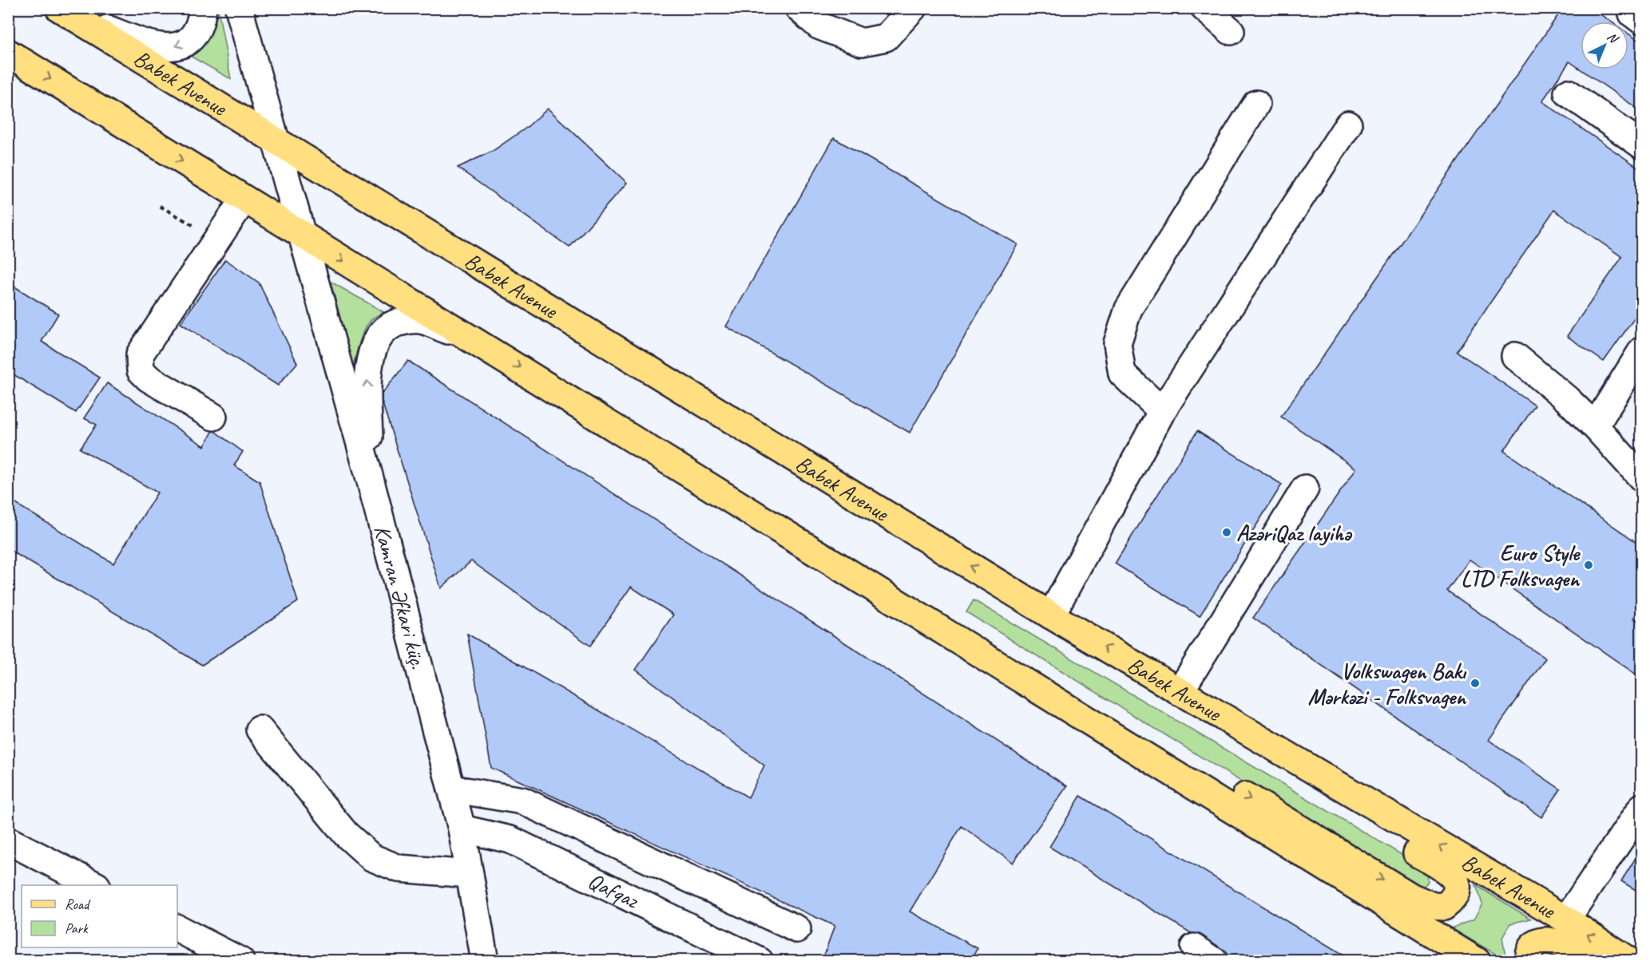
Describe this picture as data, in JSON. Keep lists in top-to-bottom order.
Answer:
{
  "streets": {
    "main road": ["Babek Avenue"],
    "street": ["Kamran Əfkari küç.", "Qafqaz"]
  },
  "crossings": [
    ["Babek Avenue", "Kamran Əfkari küç."],
    ["Kamran Əfkari küç.", "Qafqaz"]
  ],
  "places": ["AzəriQaz layihə", "Euro Style LTD Folksvagen", "Volkswagen Bakı Mərkəzi - Folksvagen"],
  "legend": ["Road", "Park"],
  "north": "top right"
}
